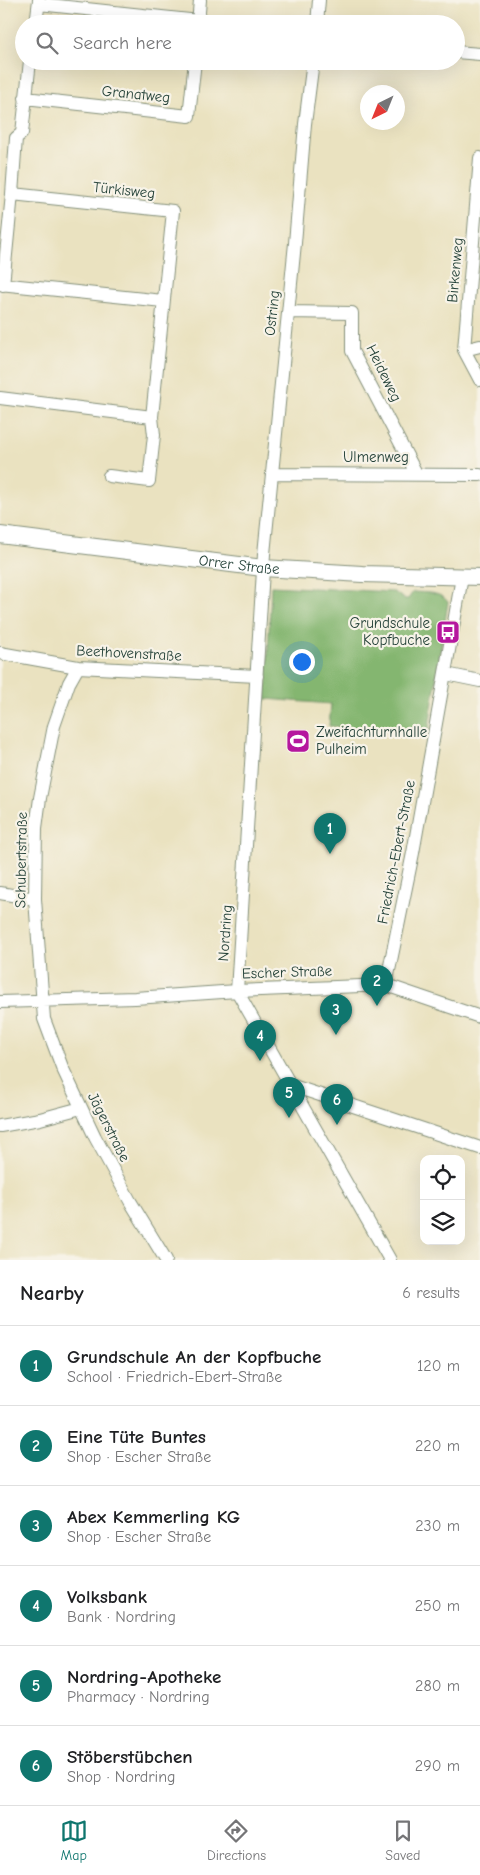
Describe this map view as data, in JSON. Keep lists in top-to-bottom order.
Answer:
{
  "streets": {
    "street": [
      "Granatweg",
      "Türkisweg",
      "Birkenweg",
      "Ostring",
      "Heideweg",
      "Ulmenweg",
      "Orrer Straße",
      "Beethovenstraße",
      "Friedrich-Ebert-Straße",
      "Schubertstraße",
      "Nordring",
      "Escher Straße",
      "Jägerstraße"
    ]
  },
  "crossings": [
    ["Ostring", "Heideweg"],
    ["Ostring", "Ulmenweg"],
    ["Ostring", "Orrer Straße"],
    ["Ostring", "Nordring"],
    ["Heideweg", "Ulmenweg"],
    ["Orrer Straße", "Friedrich-Ebert-Straße"],
    ["Orrer Straße", "Nordring"],
    ["Beethovenstraße", "Schubertstraße"],
    ["Beethovenstraße", "Nordring"],
    ["Friedrich-Ebert-Straße", "Escher Straße"],
    ["Schubertstraße", "Escher Straße"],
    ["Schubertstraße", "Jägerstraße"],
    ["Nordring", "Escher Straße"],
    ["Escher Straße", "Jägerstraße"]
  ],
  "places": {
    "bus stop": ["Grundschule Kopfbuche"],
    "sports": ["Zweifachturnhalle Pulheim"]
  },
  "north": "bottom left",
  "page": {
    "search": "Search here",
    "pins": [
      "1",
      "2",
      "3",
      "4",
      "5",
      "6"
    ],
    "heading": ["Nearby", "6 results"],
    "list": [
      {
        "mark": "1",
        "name": "Grundschule An der Kopfbuche",
        "note": "School · Friedrich-Ebert-Straße",
        "value": "120 m"
      },
      {
        "mark": "2",
        "name": "Eine Tüte Buntes",
        "note": "Shop · Escher Straße",
        "value": "220 m"
      },
      {
        "mark": "3",
        "name": "Abex Kemmerling KG",
        "note": "Shop · Escher Straße",
        "value": "230 m"
      },
      {
        "mark": "4",
        "name": "Volksbank",
        "note": "Bank · Nordring",
        "value": "250 m"
      },
      {
        "mark": "5",
        "name": "Nordring-Apotheke",
        "note": "Pharmacy · Nordring",
        "value": "280 m"
      },
      {
        "mark": "6",
        "name": "Stöberstübchen",
        "note": "Shop · Nordring",
        "value": "290 m"
      }
    ],
    "nav": ["Map", "Directions", "Saved"]
  }
}
